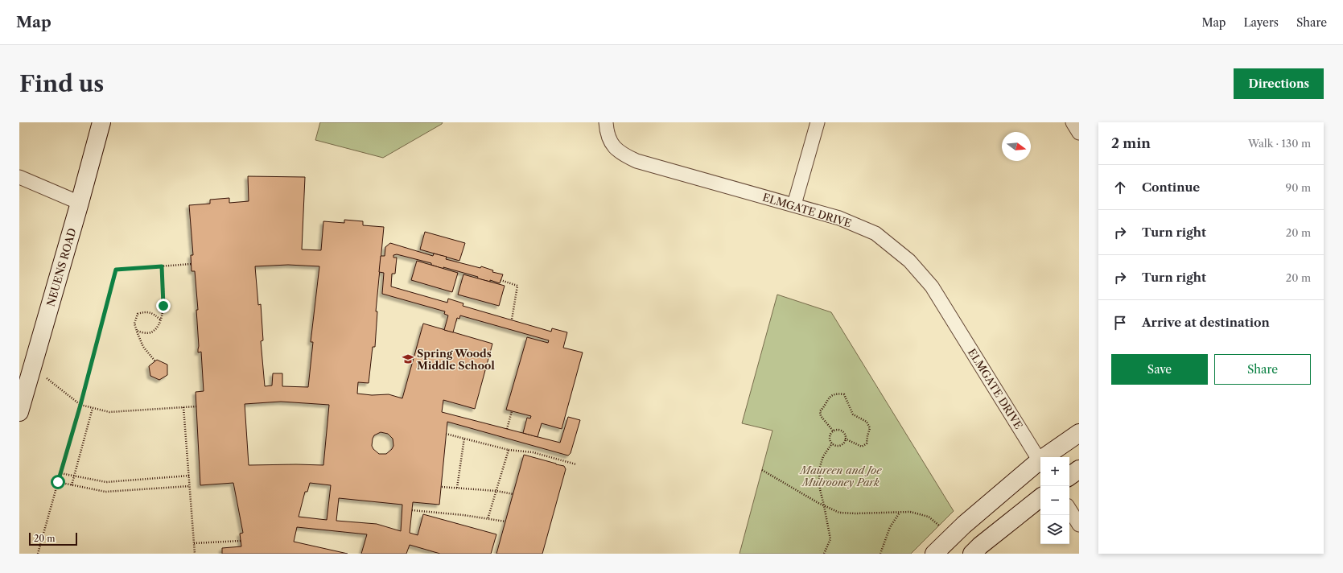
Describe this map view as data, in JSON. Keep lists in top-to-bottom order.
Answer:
{
  "streets": {
    "street": ["ELMGATE DRIVE", "NEUENS ROAD"]
  },
  "parks": ["Maureen and Joe Mulrooney Park"],
  "places": {
    "school or university": ["Spring Woods Middle School"]
  },
  "scale_bar": "20 m",
  "north": "right",
  "page": {
    "header": "Map",
    "nav": ["Map", "Layers", "Share"],
    "buttons": [
      "Directions",
      ["Save", "Share"]
    ],
    "title": "Find us",
    "heading": ["2 min", "Walk · 130 m"],
    "list": [
      ["Continue", "90 m"],
      ["Turn right", "20 m"],
      ["Turn right", "20 m"],
      "Arrive at destination"
    ],
    "map_buttons": ["+", "−"],
    "scale": "20 m"
  }
}
